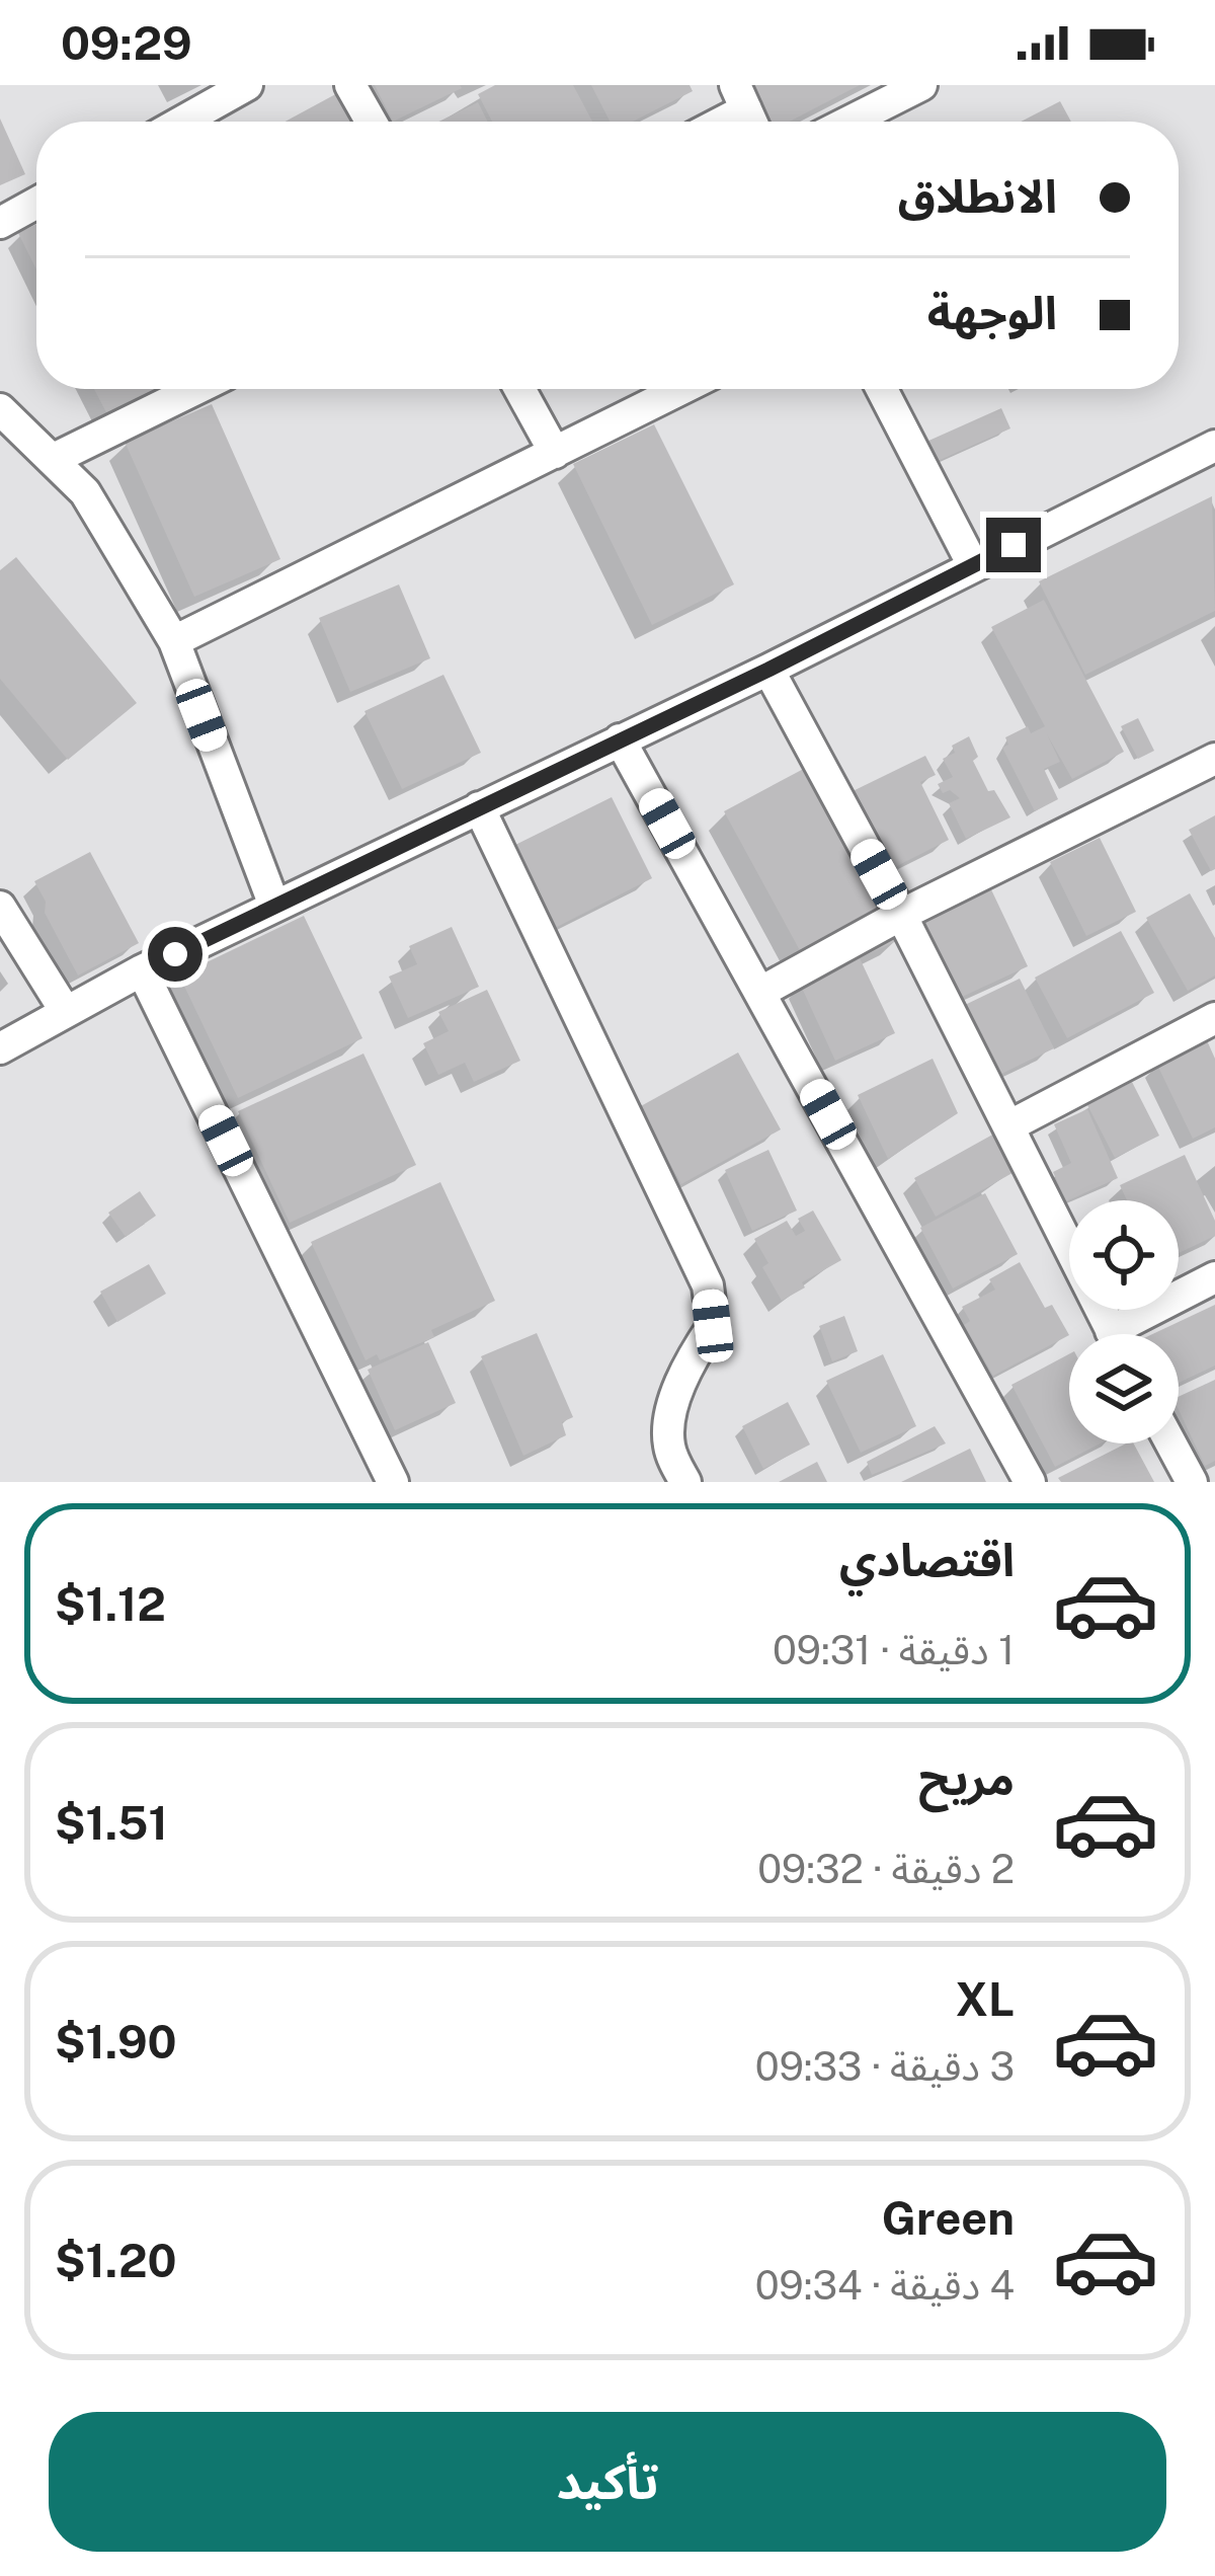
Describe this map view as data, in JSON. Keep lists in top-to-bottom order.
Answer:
{
  "page": {
    "status": "09:29",
    "banner": ["الانطلاق", "الوجهة"],
    "list": [
      {
        "name": "اقتصادي",
        "note": "1 دقيقة · 09:31",
        "value": "$1.12"
      },
      {
        "name": "مريح",
        "note": "2 دقيقة · 09:32",
        "value": "$1.51"
      },
      {
        "name": "XL",
        "note": "3 دقيقة · 09:33",
        "value": "$1.90"
      },
      {
        "name": "Green",
        "note": "4 دقيقة · 09:34",
        "value": "$1.20"
      }
    ],
    "buttons": "تأكيد"
  }
}
